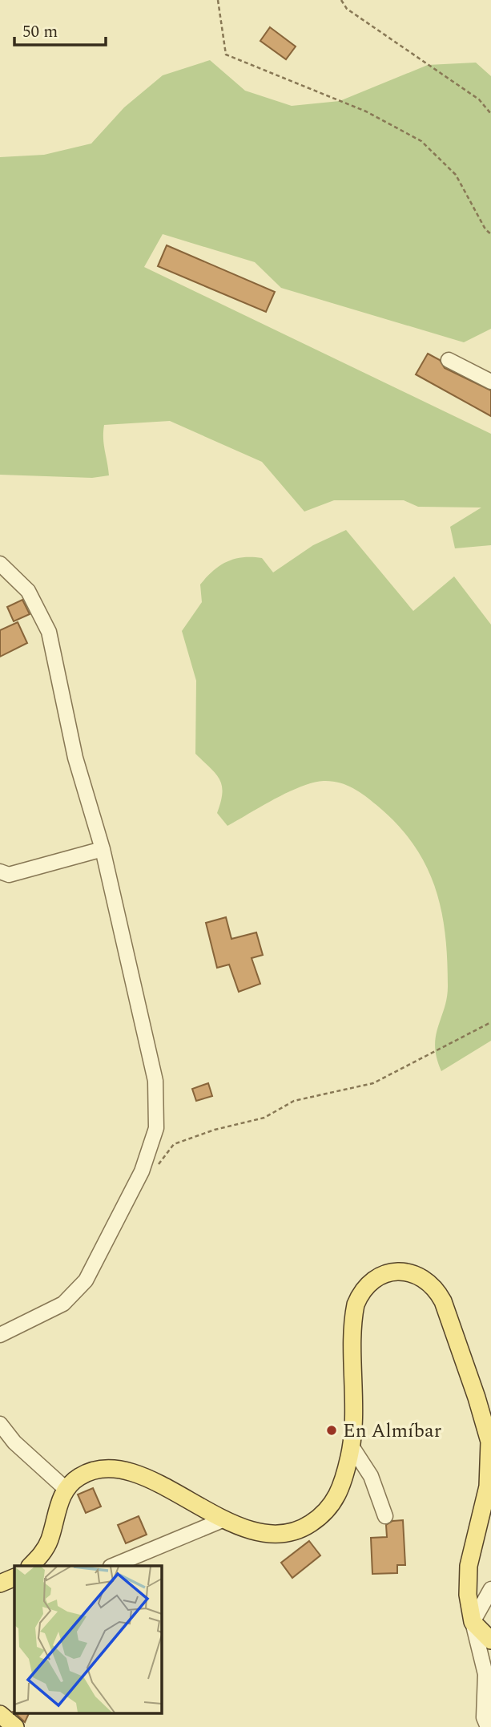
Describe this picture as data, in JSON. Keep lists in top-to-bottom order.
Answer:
{
  "places": ["En Almíbar"],
  "scale_bar": "50 m"
}
